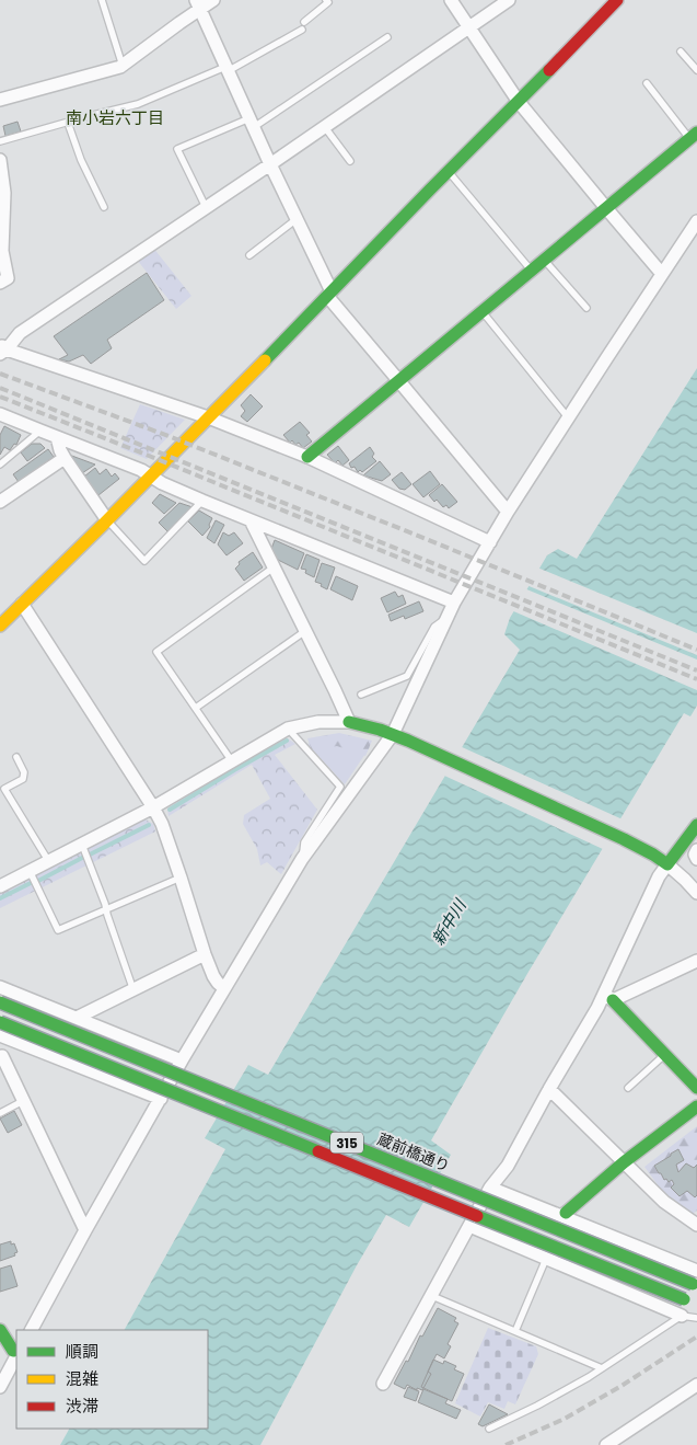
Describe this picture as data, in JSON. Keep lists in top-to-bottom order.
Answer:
{
  "streets": {
    "street": ["315", "蔵前橋通り"]
  },
  "districts": ["南小岩六丁目"],
  "water": ["新中川"],
  "legend": ["順調", "混雑", "渋滞"]
}
